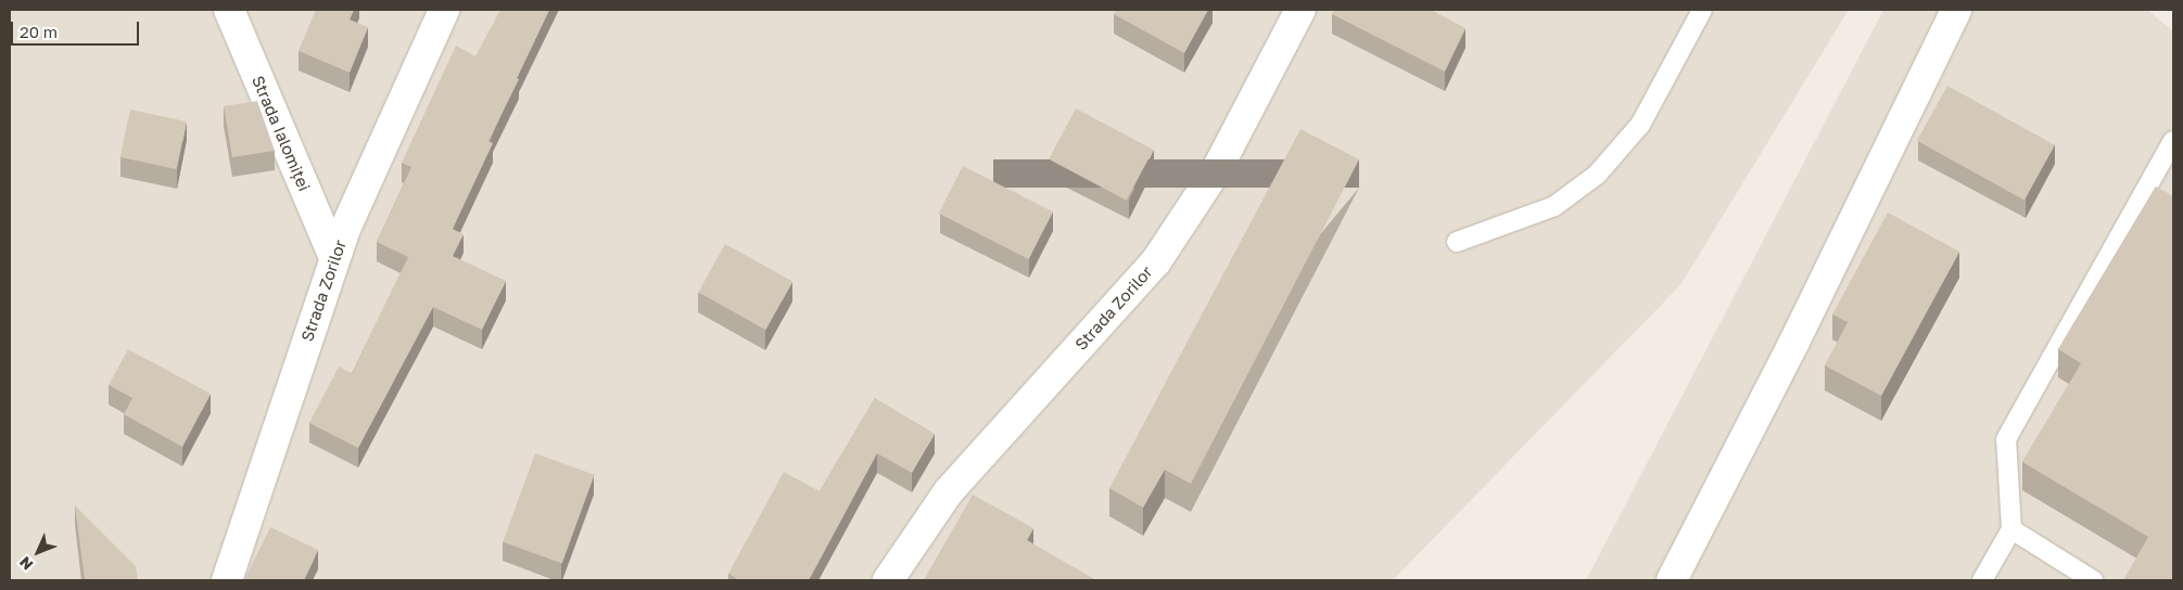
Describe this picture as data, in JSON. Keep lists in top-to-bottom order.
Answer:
{
  "streets": {
    "street": ["Strada Ialomiței", "Strada Zorilor"]
  },
  "crossings": [
    ["Strada Ialomiței", "Strada Zorilor"]
  ],
  "scale_bar": "20 m",
  "north": "bottom left"
}
